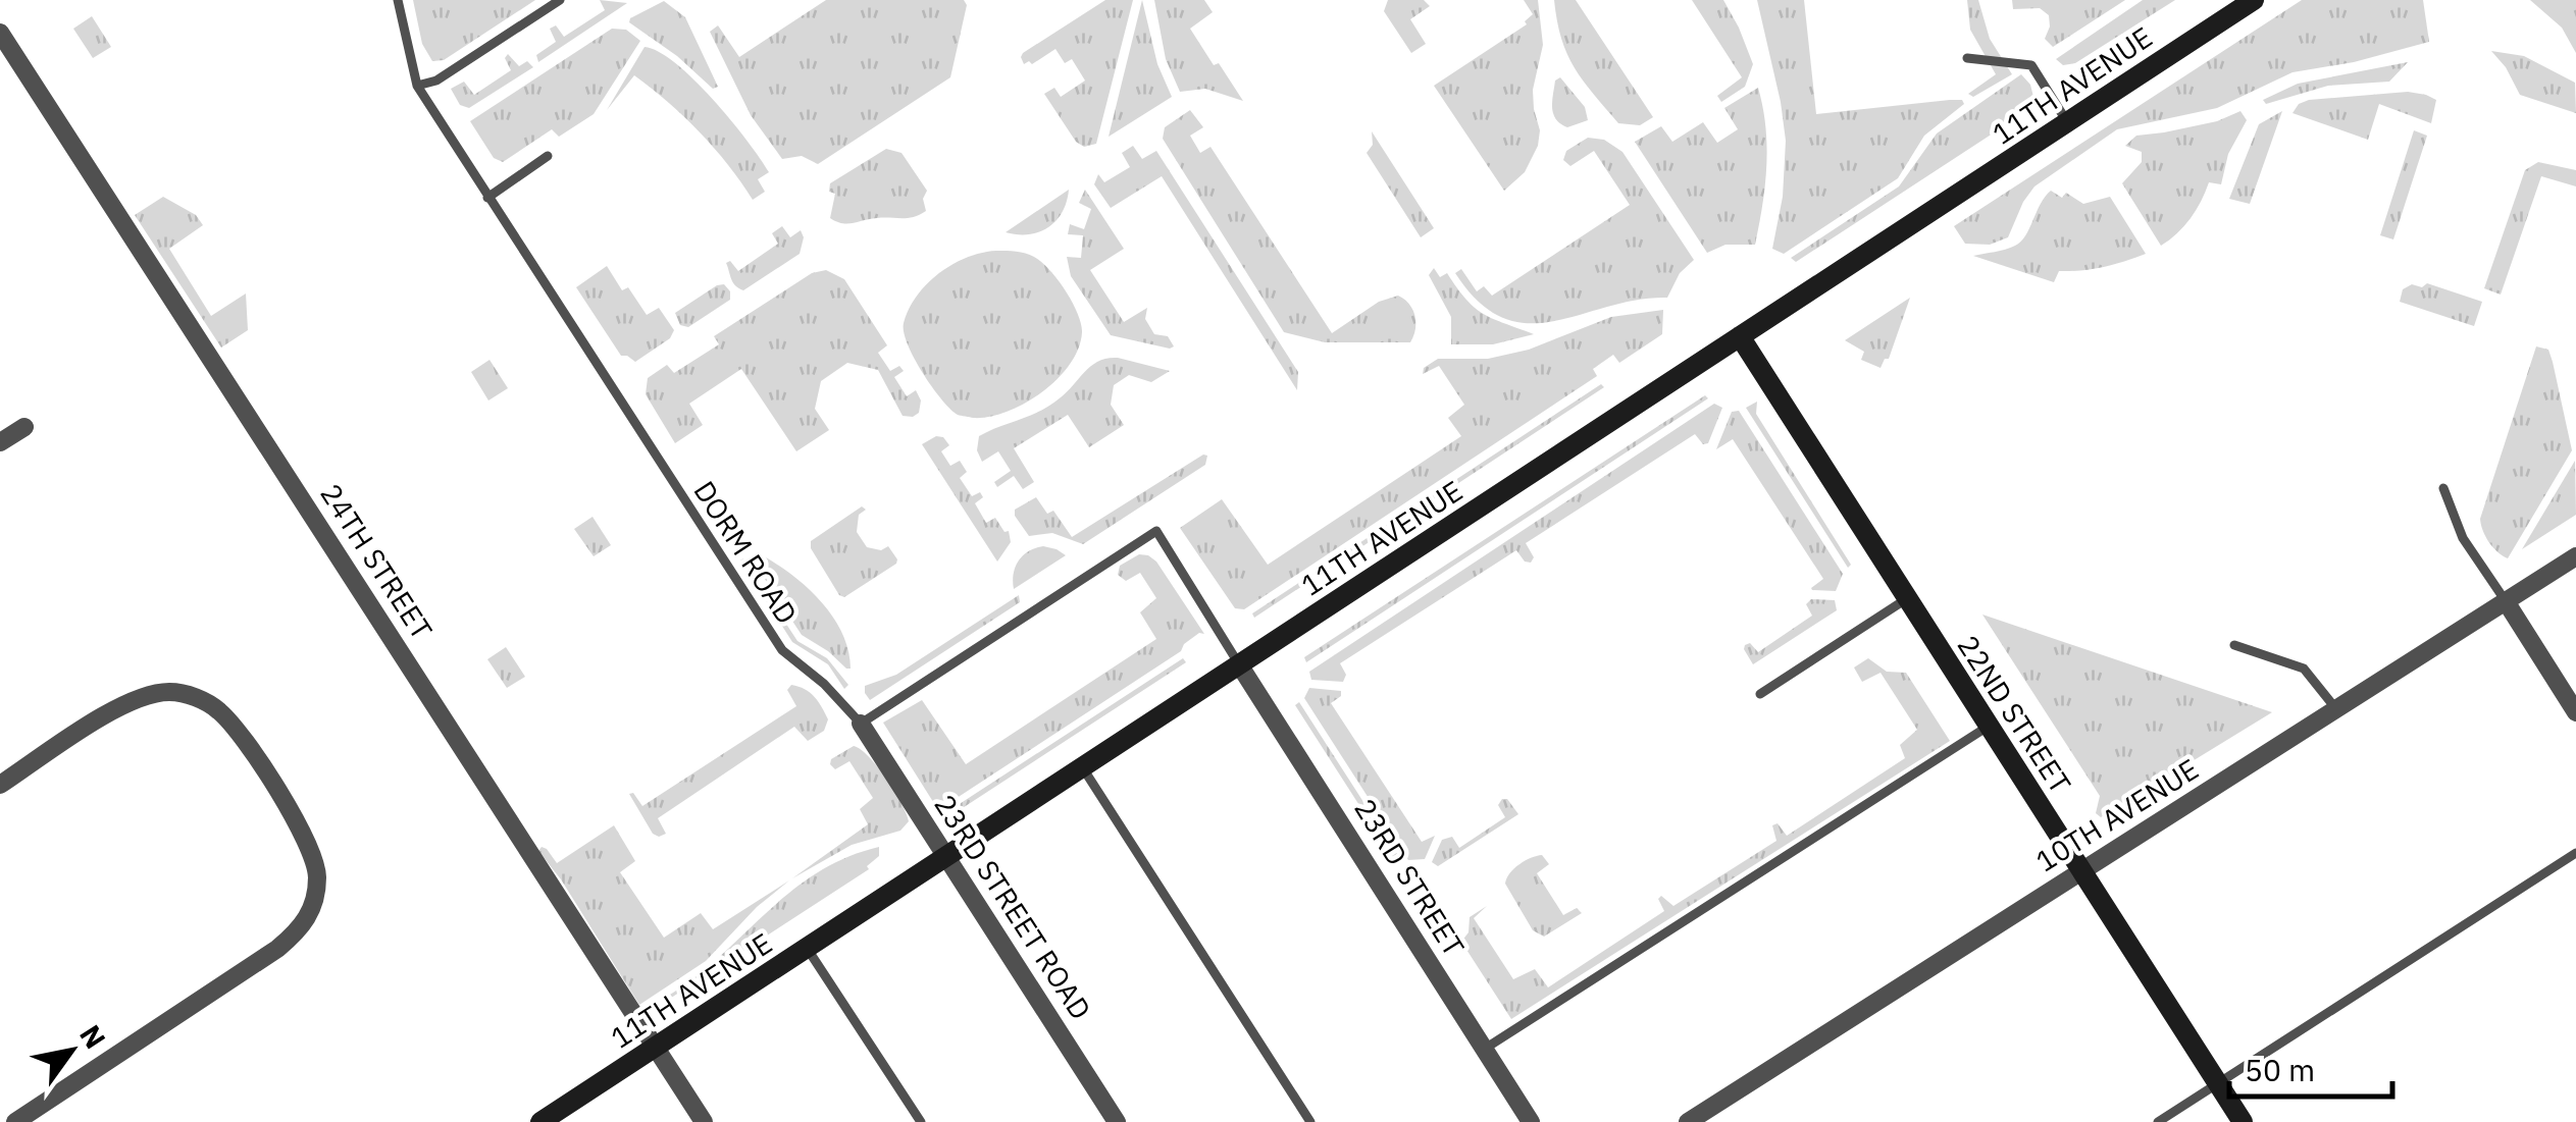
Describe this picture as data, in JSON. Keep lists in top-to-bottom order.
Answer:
{
  "streets": {
    "main road": ["11TH AVENUE", "22ND STREET"],
    "street": [
      "24TH STREET",
      "10TH AVENUE",
      "23RD STREET",
      "23RD STREET ROAD"
    ],
    "lane": ["DORM ROAD"]
  },
  "crossings": [
    ["11TH AVENUE", "24TH STREET"],
    ["11TH AVENUE", "22ND STREET"],
    ["11TH AVENUE", "23RD STREET"],
    ["11TH AVENUE", "23RD STREET ROAD"],
    ["DORM ROAD", "23RD STREET ROAD"],
    ["22ND STREET", "10TH AVENUE"]
  ],
  "scale_bar": "50 m",
  "north": "top right"
}
